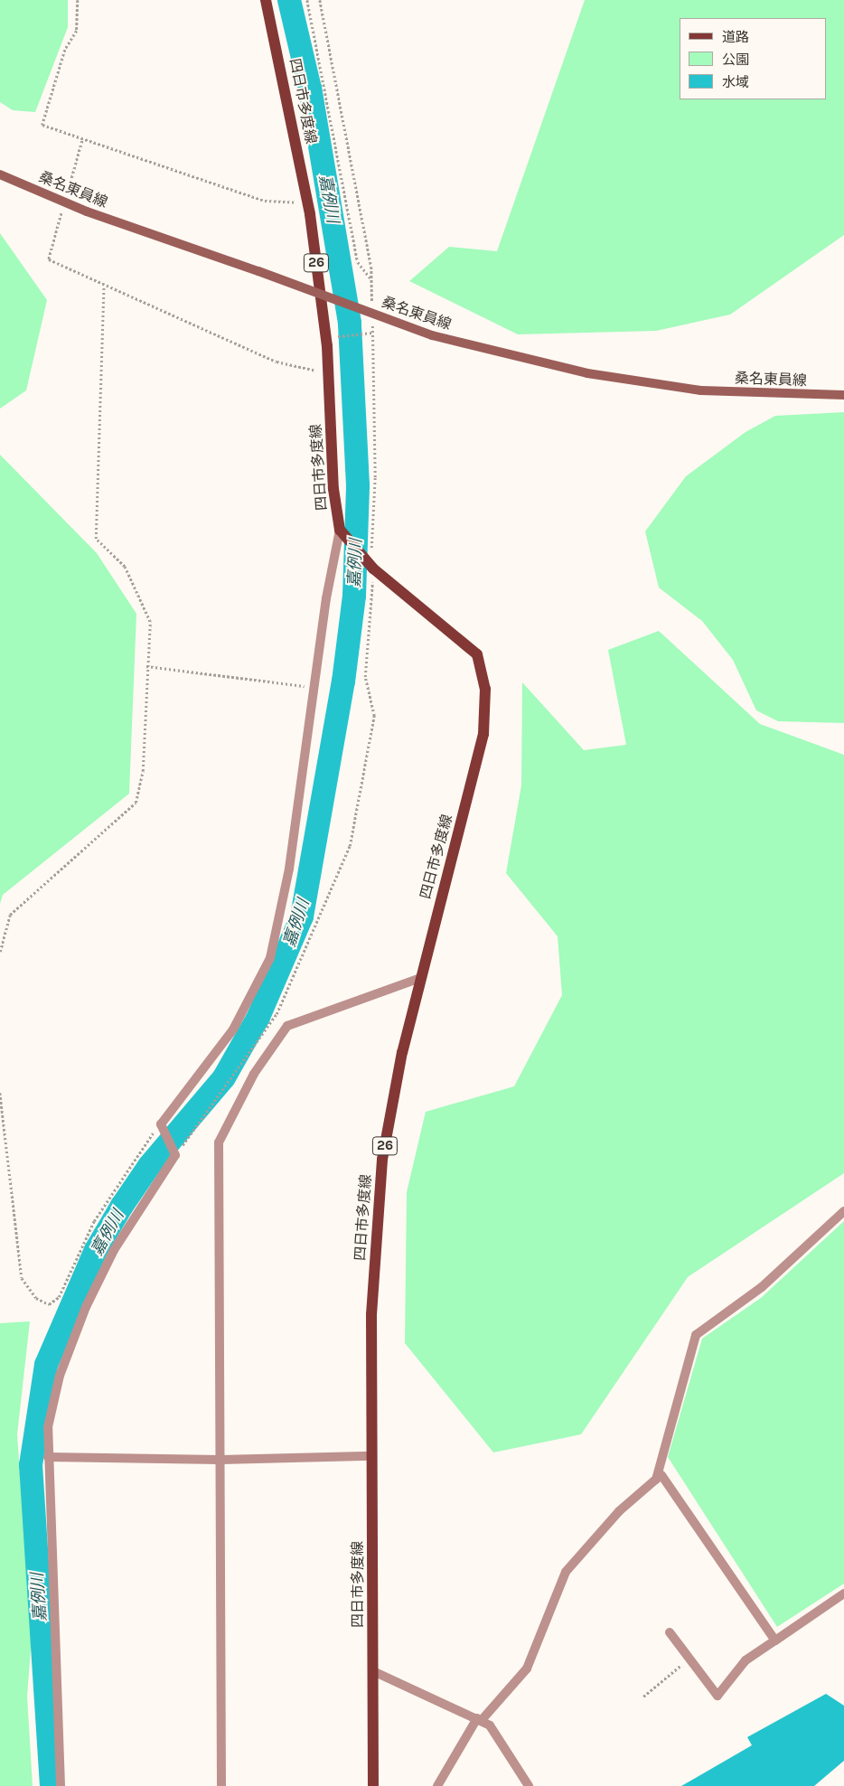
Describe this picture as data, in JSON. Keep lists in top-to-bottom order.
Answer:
{
  "streets": {
    "main road": ["四日市多度線", "桑名東員線", "26"]
  },
  "water": ["嘉例川"],
  "legend": ["道路", "公園", "水域"]
}
